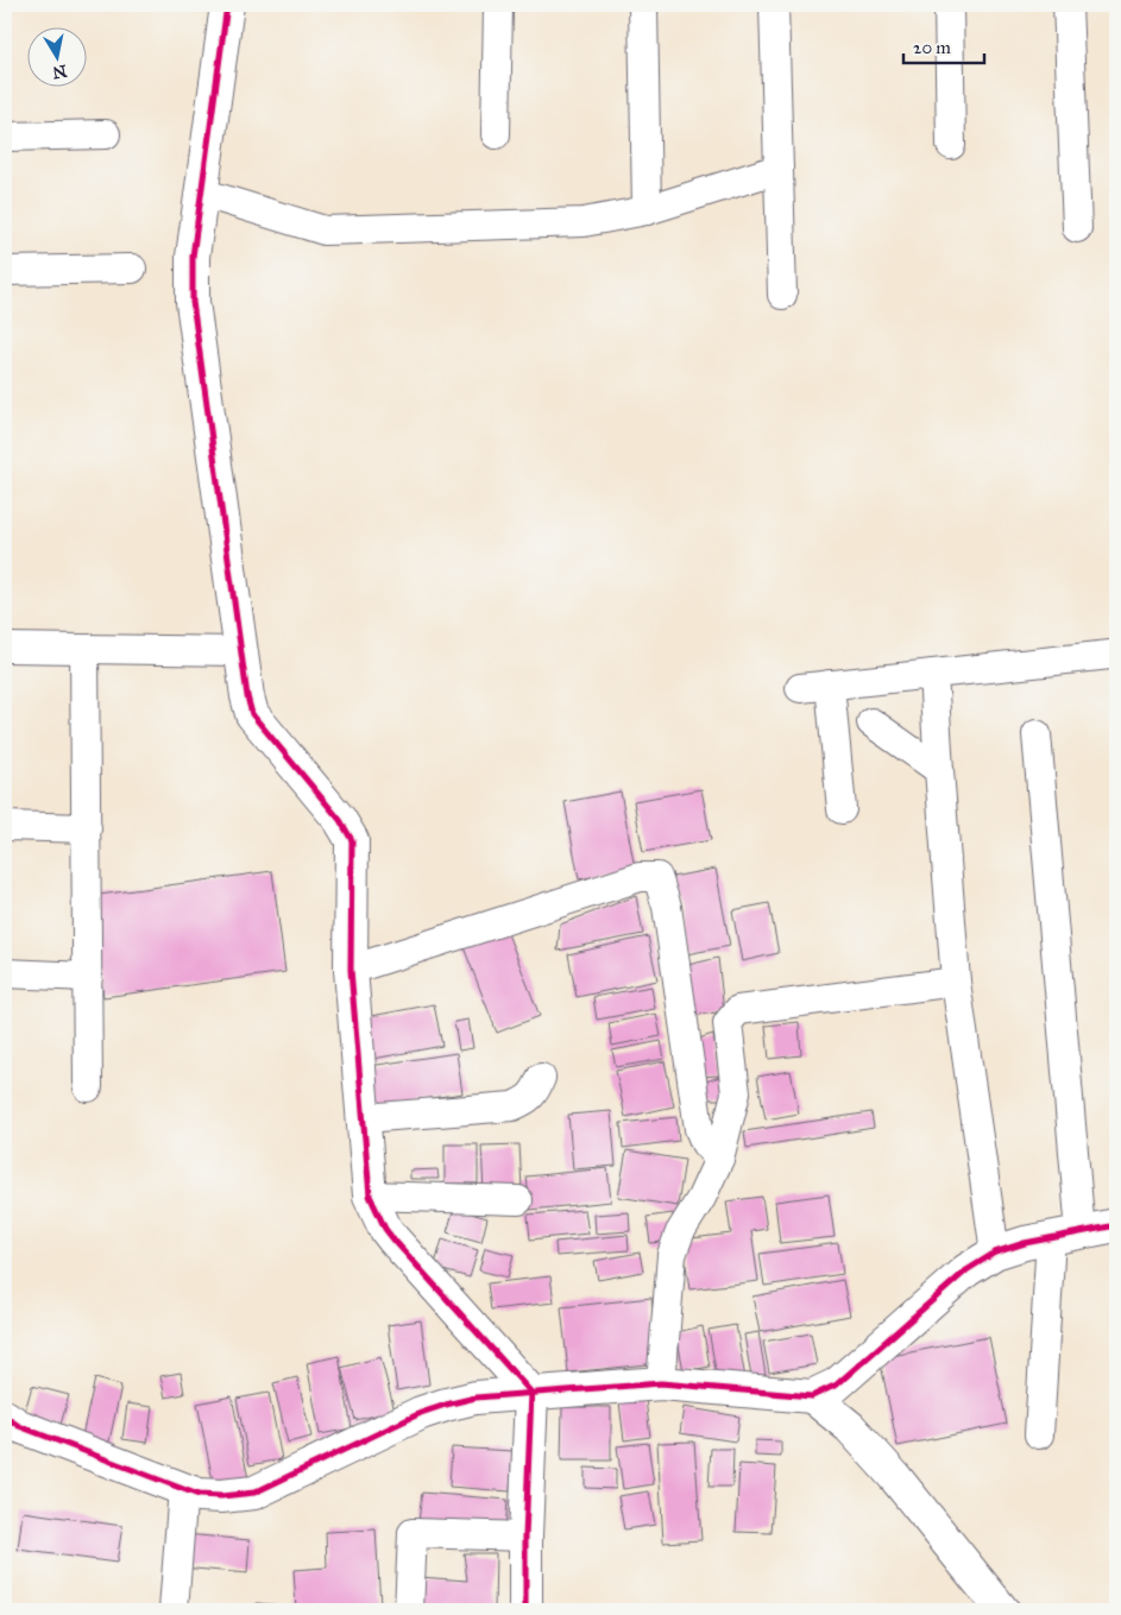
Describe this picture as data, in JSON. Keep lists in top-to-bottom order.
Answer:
{
  "scale_bar": "20 m",
  "north": "bottom"
}
